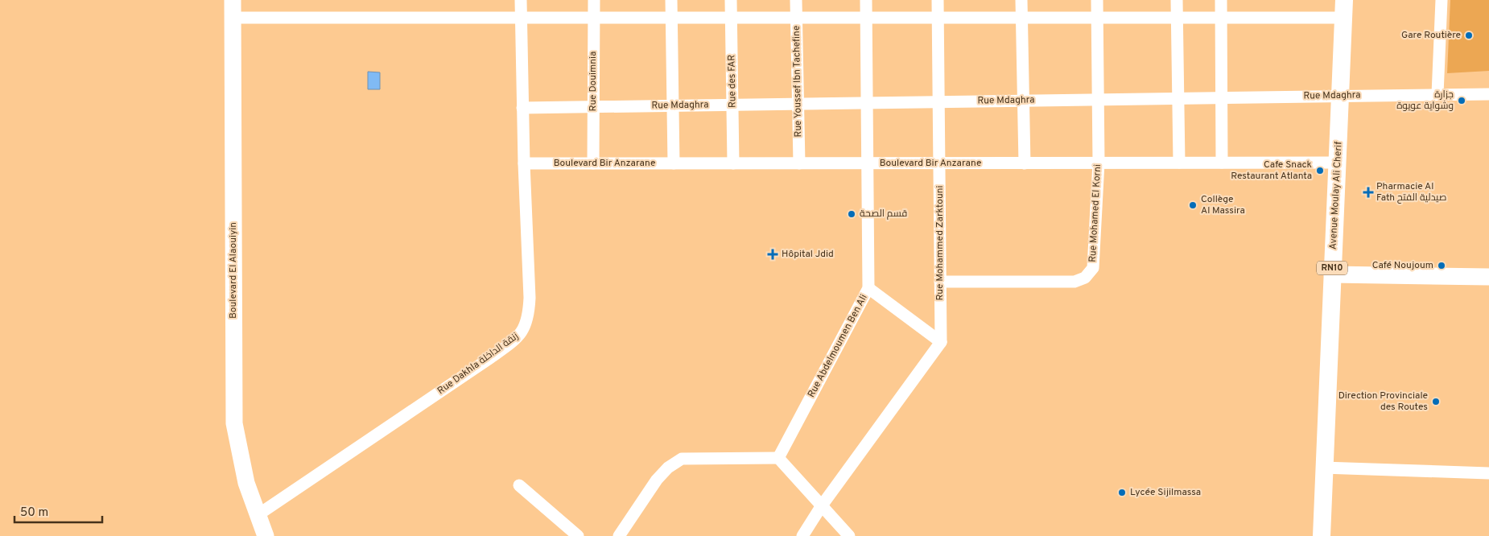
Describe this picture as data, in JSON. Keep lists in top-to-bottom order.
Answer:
{
  "streets": {
    "main road": ["Avenue Moulay Ali Cherif", "RN10"],
    "street": [
      "Rue Douimnia",
      "Rue des FAR",
      "Rue Youssef Ibn Tachefine",
      "Rue Mdaghra",
      "Boulevard Bir Anzarane",
      "Rue Mohamed El Korni",
      "Rue Mohammed Zarktouni",
      "Boulevard El Alaouiyin",
      "Rue Abdelmoumen Ben Ali",
      "Rue Dakhla زنقة الداخلة"
    ]
  },
  "crossings": [
    ["Rue Douimnia", "Rue Mdaghra"],
    ["Rue Douimnia", "Boulevard Bir Anzarane"],
    ["Rue des FAR", "Rue Mdaghra"],
    ["Rue des FAR", "Boulevard Bir Anzarane"],
    ["Rue Youssef Ibn Tachefine", "Rue Mdaghra"],
    ["Rue Youssef Ibn Tachefine", "Boulevard Bir Anzarane"],
    ["Rue Mdaghra", "Avenue Moulay Ali Cherif"],
    ["Rue Mdaghra", "Rue Mohamed El Korni"],
    ["Rue Mdaghra", "Rue Mohammed Zarktouni"],
    ["Rue Mdaghra", "Rue Abdelmoumen Ben Ali"],
    ["Rue Mdaghra", "Rue Dakhla زنقة الداخلة"],
    ["Boulevard Bir Anzarane", "Avenue Moulay Ali Cherif"],
    ["Boulevard Bir Anzarane", "Rue Mohamed El Korni"],
    ["Boulevard Bir Anzarane", "Rue Mohammed Zarktouni"],
    ["Boulevard Bir Anzarane", "Rue Abdelmoumen Ben Ali"],
    ["Boulevard Bir Anzarane", "Rue Dakhla زنقة الداخلة"],
    ["Rue Mohamed El Korni", "Rue Mohammed Zarktouni"],
    ["Boulevard El Alaouiyin", "Rue Dakhla زنقة الداخلة"]
  ],
  "places": {
    "other": [
      "Gare Routière",
      "جزارة وشواية عويوة",
      "Cafe Snack Restaurant Atlanta",
      "Collège Al Massira",
      "قسم الصحة",
      "Café Noujoum",
      "Direction Provinciale des Routes",
      "Lycée Sijilmassa"
    ],
    "health": ["Pharmacie Al Fath صيدلية الفتح", "Hôpital Jdid"]
  },
  "scale_bar": "50 m"
}
